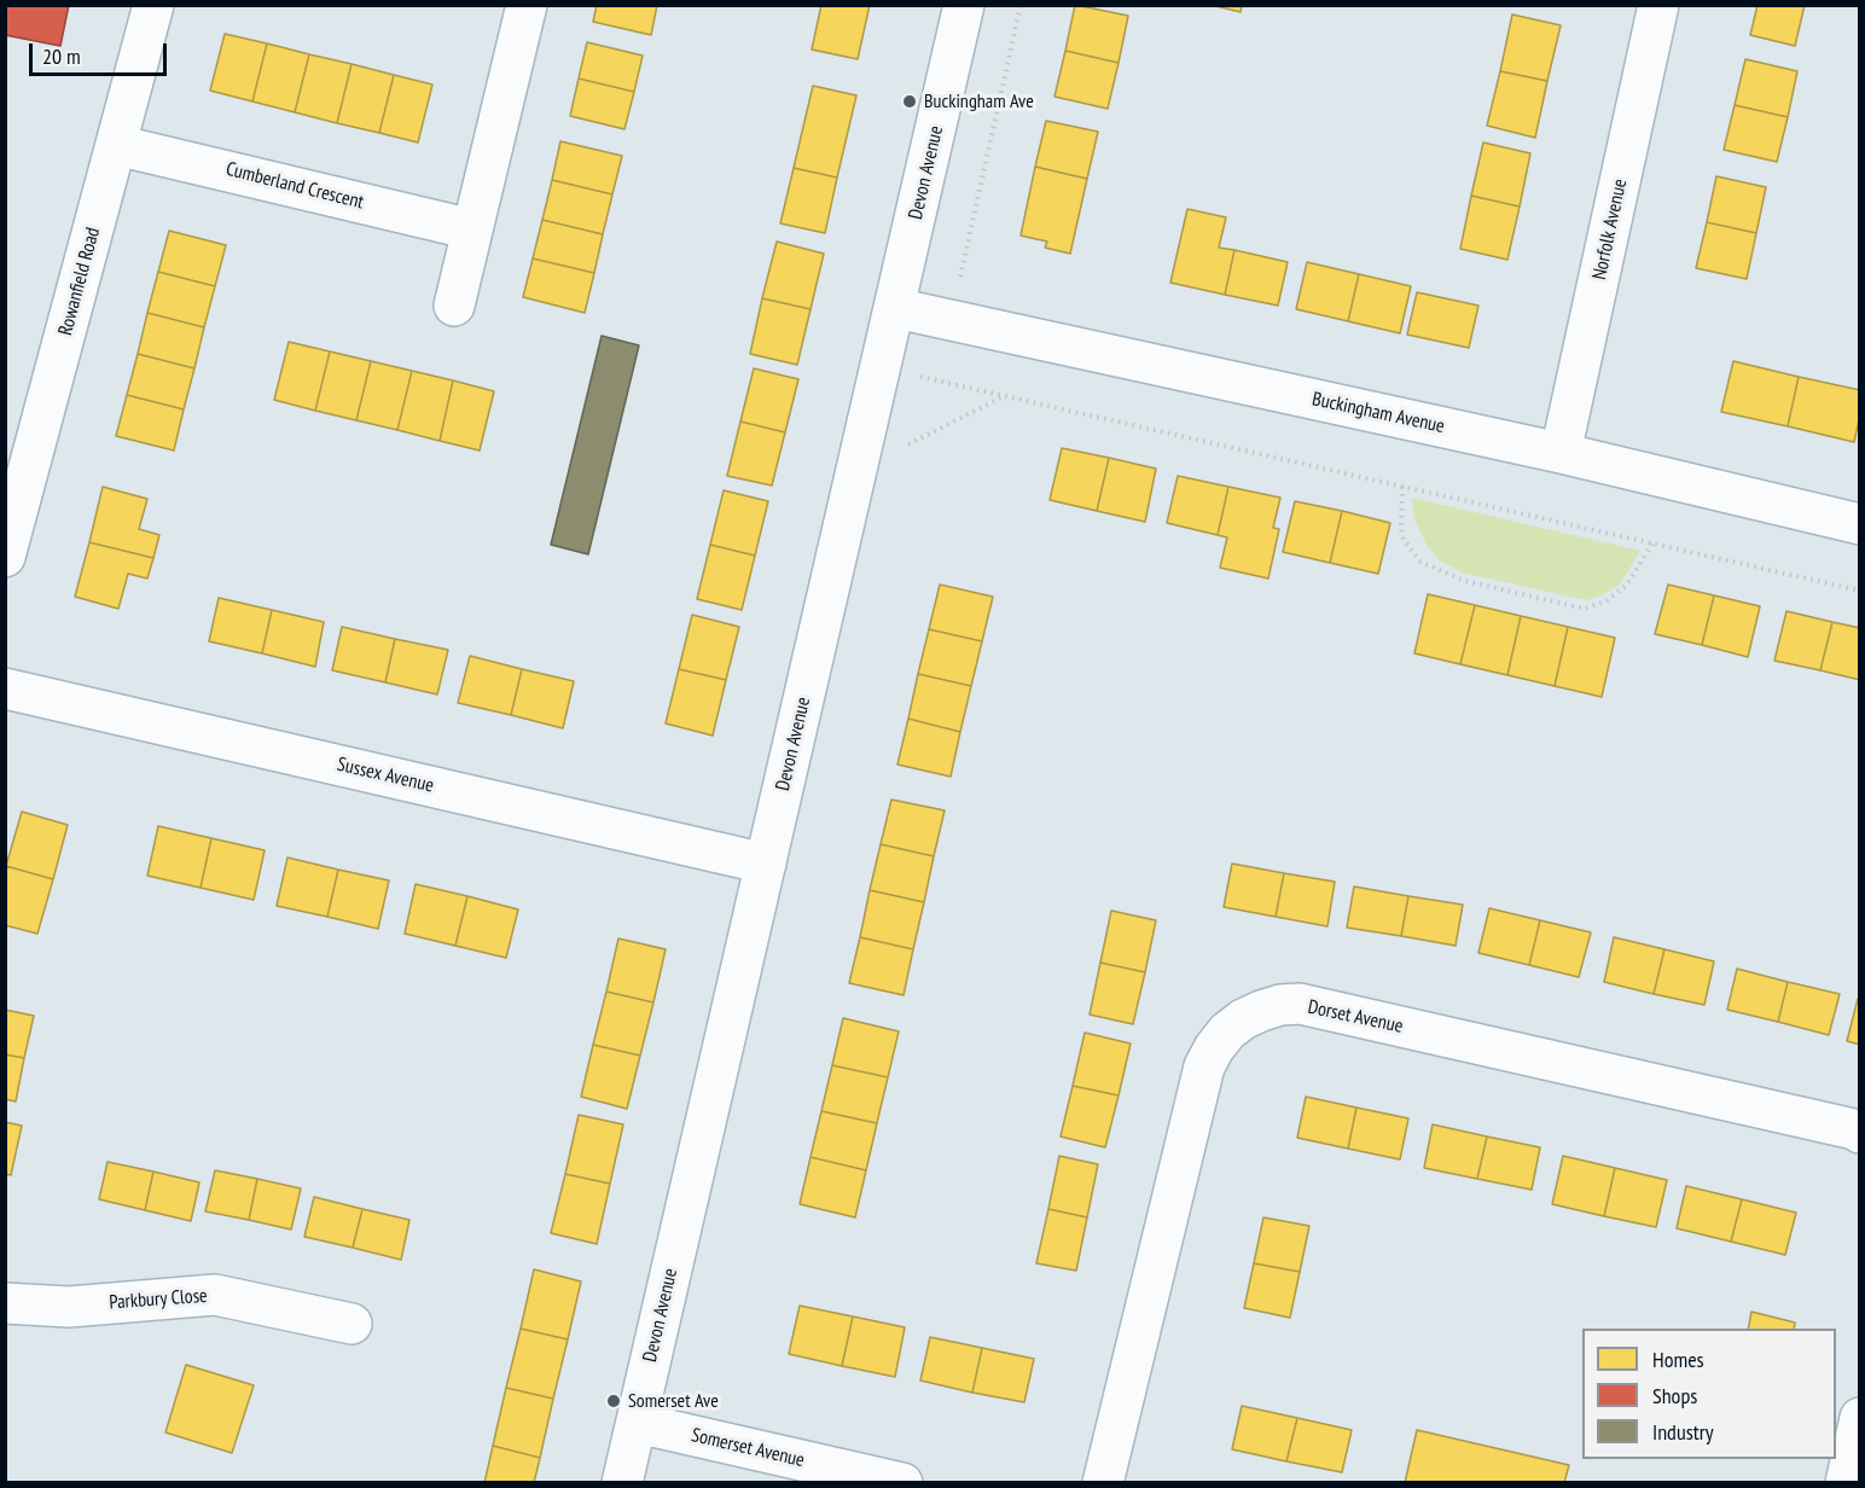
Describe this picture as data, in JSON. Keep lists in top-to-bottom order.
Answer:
{
  "streets": {
    "street": [
      "Devon Avenue",
      "Cumberland Crescent",
      "Norfolk Avenue",
      "Rowanfield Road",
      "Buckingham Avenue",
      "Sussex Avenue",
      "Dorset Avenue",
      "Parkbury Close",
      "Somerset Avenue"
    ]
  },
  "crossings": [
    ["Devon Avenue", "Buckingham Avenue"],
    ["Devon Avenue", "Sussex Avenue"],
    ["Devon Avenue", "Somerset Avenue"],
    ["Cumberland Crescent", "Rowanfield Road"],
    ["Norfolk Avenue", "Buckingham Avenue"]
  ],
  "places": ["Buckingham Ave", "Somerset Ave"],
  "legend": ["Homes", "Shops", "Industry"],
  "scale_bar": "20 m"
}
